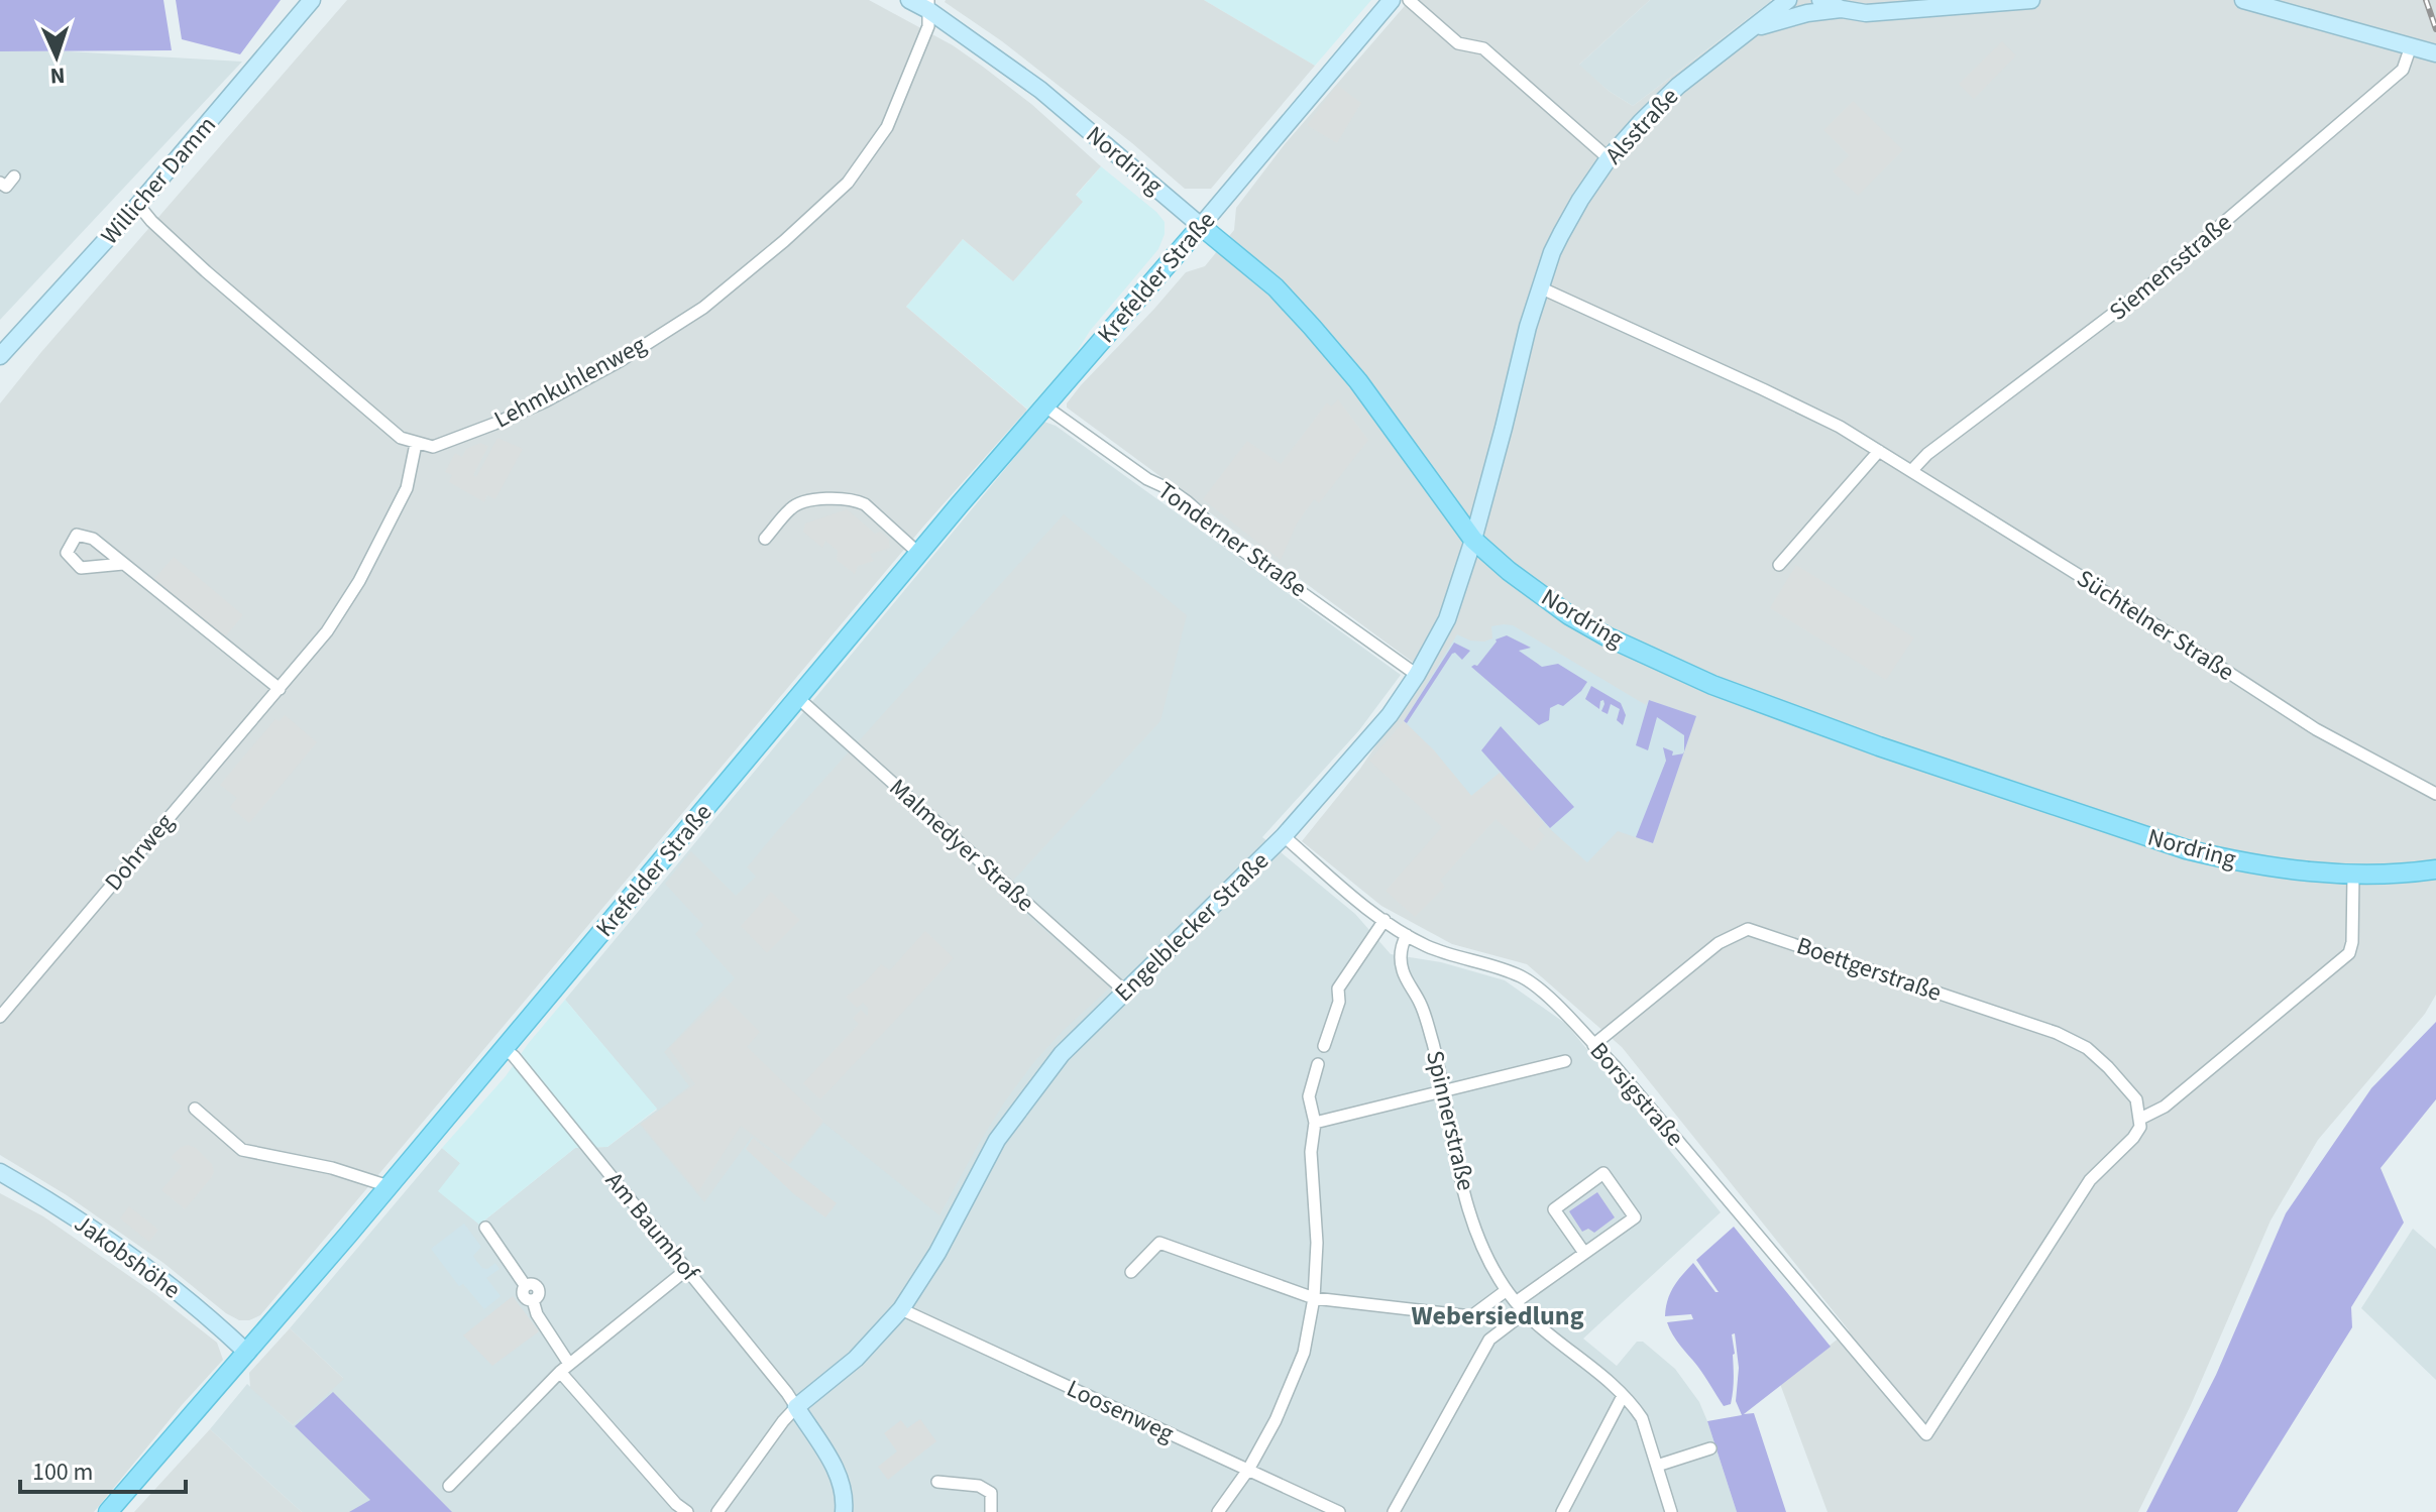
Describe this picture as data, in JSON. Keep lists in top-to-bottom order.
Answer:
{
  "streets": {
    "main road": ["Nordring", "Krefelder Straße"],
    "street": [
      "Alsstraße",
      "Willicher Damm",
      "Siemensstraße",
      "Lehmkuhlenweg",
      "Tonderner Straße",
      "Süchtelner Straße",
      "Malmedyer Straße",
      "Dohrweg",
      "Engelblecker Straße",
      "Boettgerstraße",
      "Borsigstraße",
      "Spinnerstraße",
      "Am Baumhof",
      "Jakobshöhe",
      "Loosenweg"
    ]
  },
  "crossings": [
    ["Alsstraße", "Süchtelner Straße"],
    ["Alsstraße", "Engelblecker Straße"],
    ["Nordring", "Krefelder Straße"],
    ["Nordring", "Lehmkuhlenweg"],
    ["Nordring", "Engelblecker Straße"],
    ["Siemensstraße", "Süchtelner Straße"],
    ["Krefelder Straße", "Tonderner Straße"],
    ["Krefelder Straße", "Malmedyer Straße"],
    ["Krefelder Straße", "Am Baumhof"],
    ["Krefelder Straße", "Jakobshöhe"],
    ["Lehmkuhlenweg", "Dohrweg"],
    ["Tonderner Straße", "Engelblecker Straße"],
    ["Süchtelner Straße", "Engelblecker Straße"],
    ["Malmedyer Straße", "Engelblecker Straße"],
    ["Engelblecker Straße", "Borsigstraße"],
    ["Engelblecker Straße", "Am Baumhof"],
    ["Engelblecker Straße", "Loosenweg"],
    ["Boettgerstraße", "Borsigstraße"],
    ["Borsigstraße", "Spinnerstraße"]
  ],
  "districts": ["Webersiedlung"],
  "scale_bar": "100 m",
  "north": "bottom"
}
